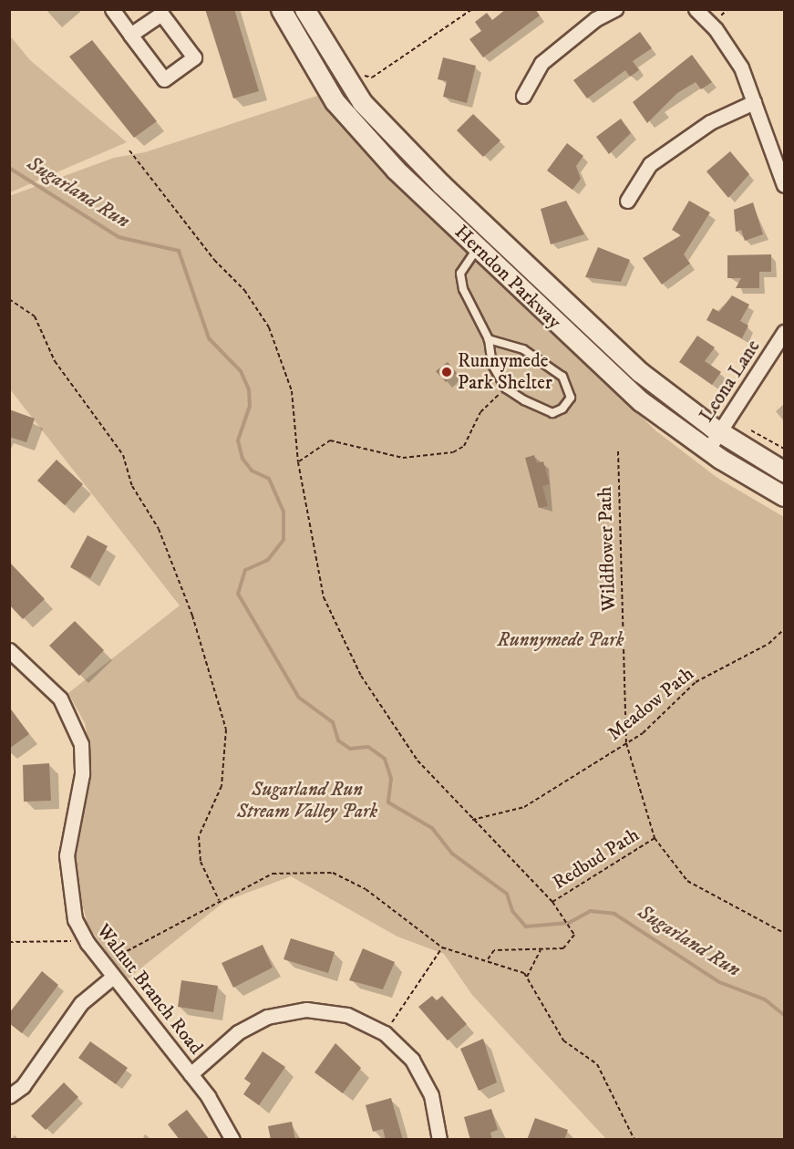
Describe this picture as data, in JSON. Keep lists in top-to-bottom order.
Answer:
{
  "streets": {
    "main road": ["Herndon Parkway"],
    "street": ["Leona Lane", "Walnut Branch Road"],
    "path": ["Wildflower Path", "Meadow Path", "Redbud Path"]
  },
  "crossings": [
    ["Herndon Parkway", "Leona Lane"],
    ["Wildflower Path", "Meadow Path"],
    ["Wildflower Path", "Redbud Path"]
  ],
  "water": ["Sugarland Run"],
  "parks": ["Runnymede Park", "Sugarland Run Stream Valley Park"],
  "places": ["Runnymede Park Shelter"]
}
